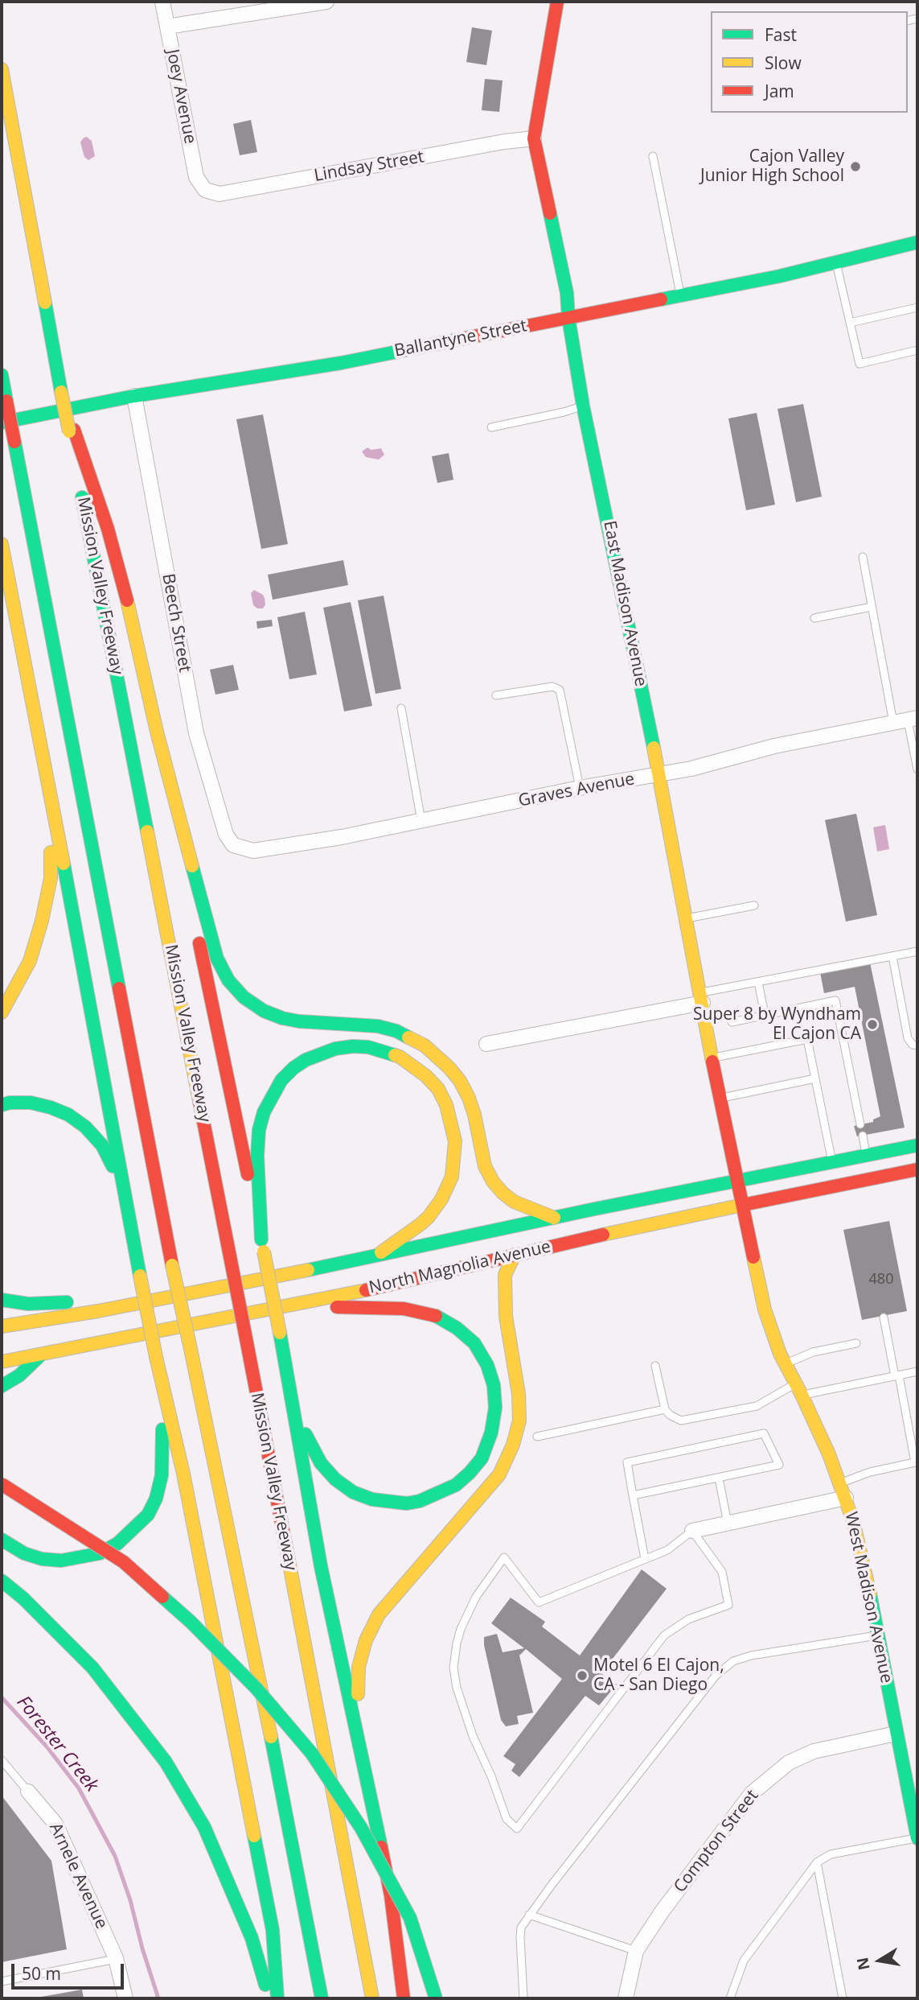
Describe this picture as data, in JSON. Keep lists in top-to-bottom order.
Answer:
{
  "streets": {
    "main road": [
      "Ballantyne Street",
      "Mission Valley Freeway",
      "East Madison Avenue",
      "North Magnolia Avenue",
      "West Madison Avenue"
    ],
    "street": [
      "Joey Avenue",
      "Lindsay Street",
      "Beech Street",
      "Graves Avenue",
      "Compton Street",
      "Arnele Avenue"
    ]
  },
  "crossings": [
    ["Joey Avenue", "Lindsay Street"],
    ["Lindsay Street", "East Madison Avenue"],
    ["Ballantyne Street", "East Madison Avenue"],
    ["Ballantyne Street", "Beech Street"],
    ["East Madison Avenue", "Graves Avenue"],
    ["East Madison Avenue", "North Magnolia Avenue"],
    ["East Madison Avenue", "West Madison Avenue"],
    ["Beech Street", "Graves Avenue"],
    ["North Magnolia Avenue", "West Madison Avenue"],
    ["West Madison Avenue", "Compton Street"]
  ],
  "water": ["Forester Creek"],
  "places": ["Cajon Valley Junior High School", "Super 8 by Wyndham El Cajon CA", "Motel 6 El Cajon, CA - San Diego"],
  "house_numbers": ["480"],
  "legend": ["Fast", "Slow", "Jam"],
  "scale_bar": "50 m",
  "north": "left"
}
